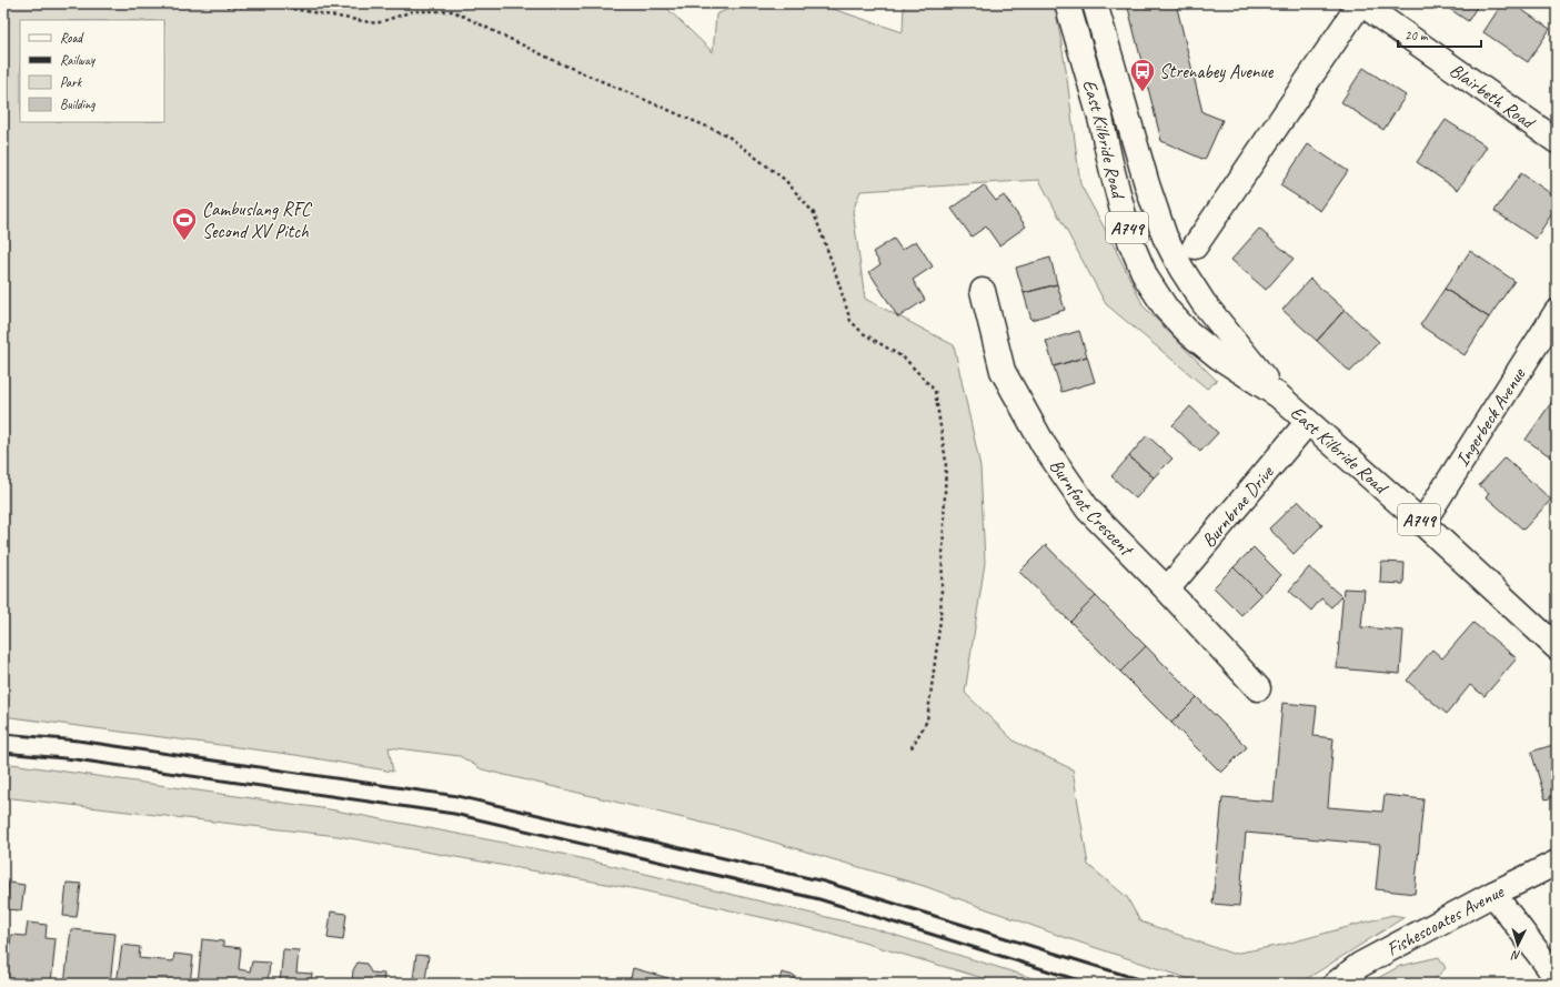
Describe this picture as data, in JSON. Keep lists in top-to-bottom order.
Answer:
{
  "streets": {
    "street": [
      "Blairbeth Road",
      "East Kilbride Road",
      "A749",
      "Ingerbeck Avenue",
      "Burnfoot Crescent",
      "Burnbrae Drive",
      "Fishescoates Avenue"
    ]
  },
  "crossings": [
    ["East Kilbride Road", "Ingerbeck Avenue"],
    ["East Kilbride Road", "Burnbrae Drive"],
    ["Burnfoot Crescent", "Burnbrae Drive"]
  ],
  "places": {
    "bus stop": ["Strenabey Avenue"],
    "sports": ["Cambuslang RFC Second XV Pitch"]
  },
  "legend": [
    "Road",
    "Railway",
    "Park",
    "Building"
  ],
  "scale_bar": "20 m",
  "north": "bottom"
}
